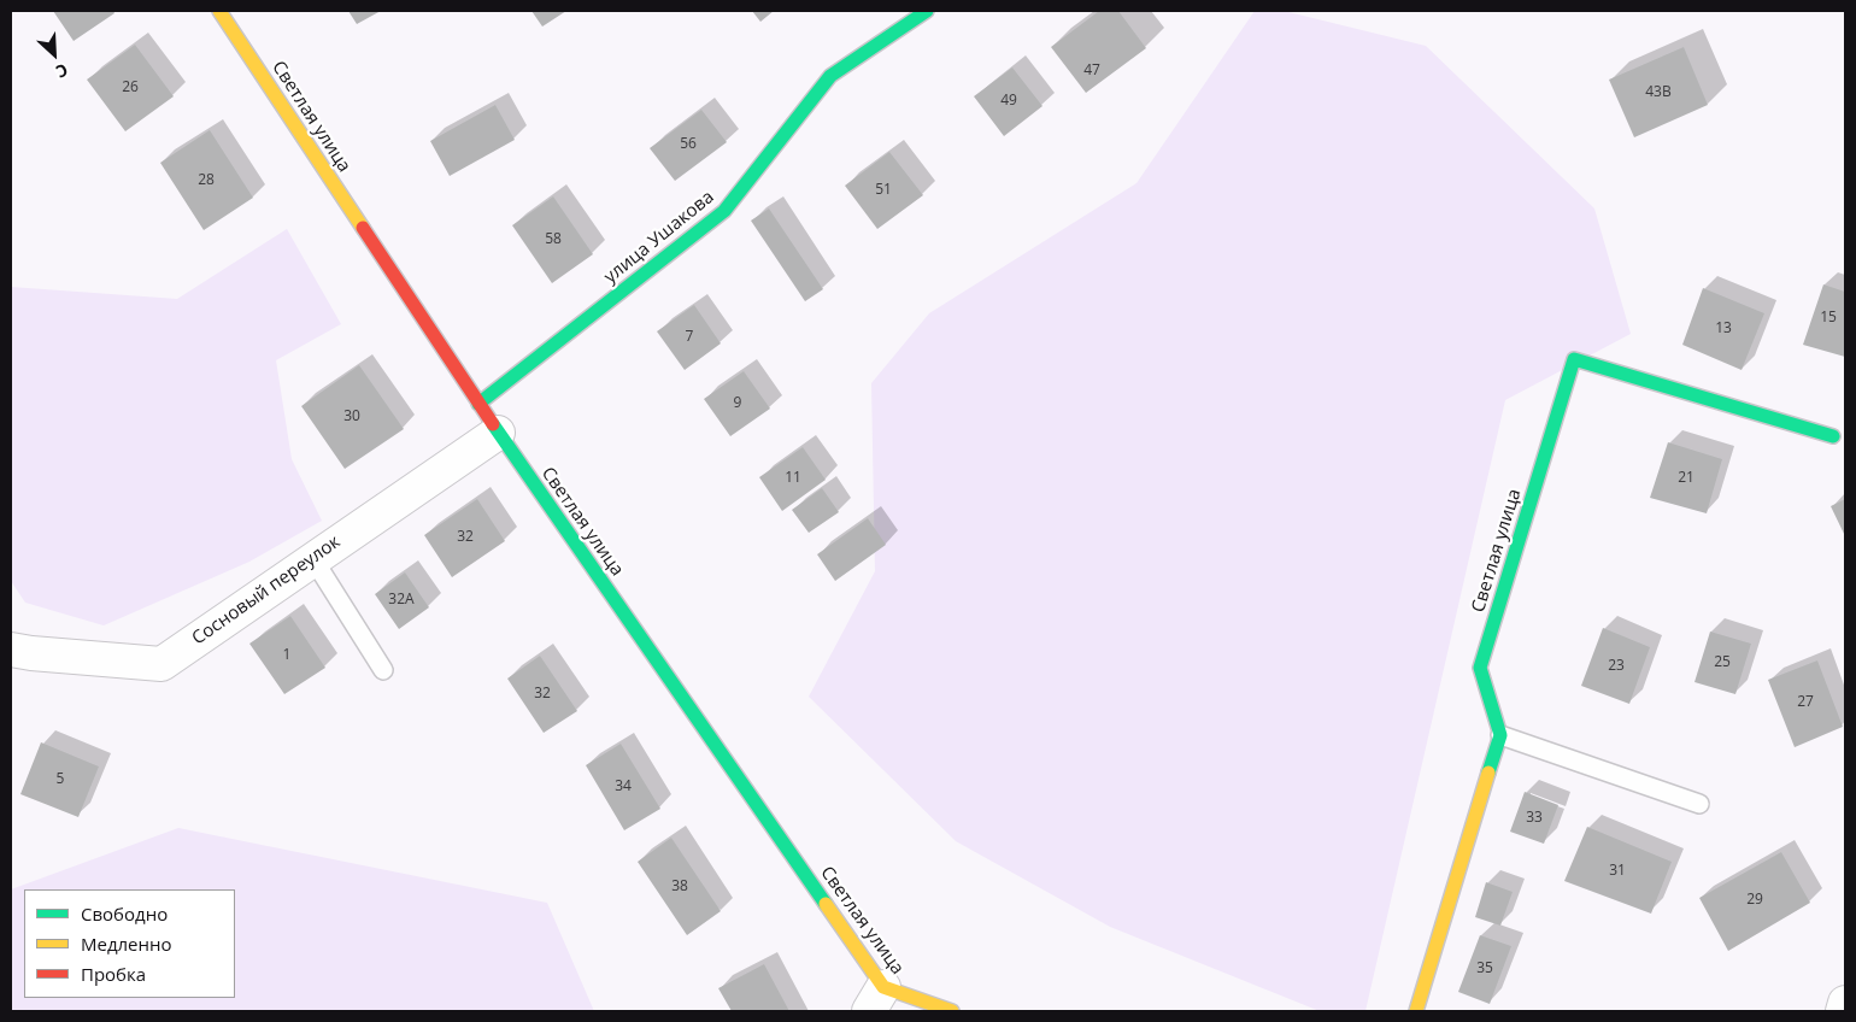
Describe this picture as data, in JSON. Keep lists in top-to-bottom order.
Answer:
{
  "streets": {
    "street": ["Светлая улица", "улица Ушакова", "Сосновый переулок"]
  },
  "crossings": [
    ["Светлая улица", "улица Ушакова"],
    ["Светлая улица", "Сосновый переулок"]
  ],
  "house_numbers": [
    "47",
    "26",
    "43В",
    "49",
    "56",
    "28",
    "51",
    "58",
    "15",
    "13",
    "7",
    "9",
    "30",
    "11",
    "21",
    "32",
    "32А",
    "1",
    "25",
    "23",
    "32",
    "27",
    "5",
    "34",
    "33",
    "31",
    "38",
    "29",
    "35"
  ],
  "legend": ["Свободно", "Медленно", "Пробка"],
  "north": "bottom right"
}
